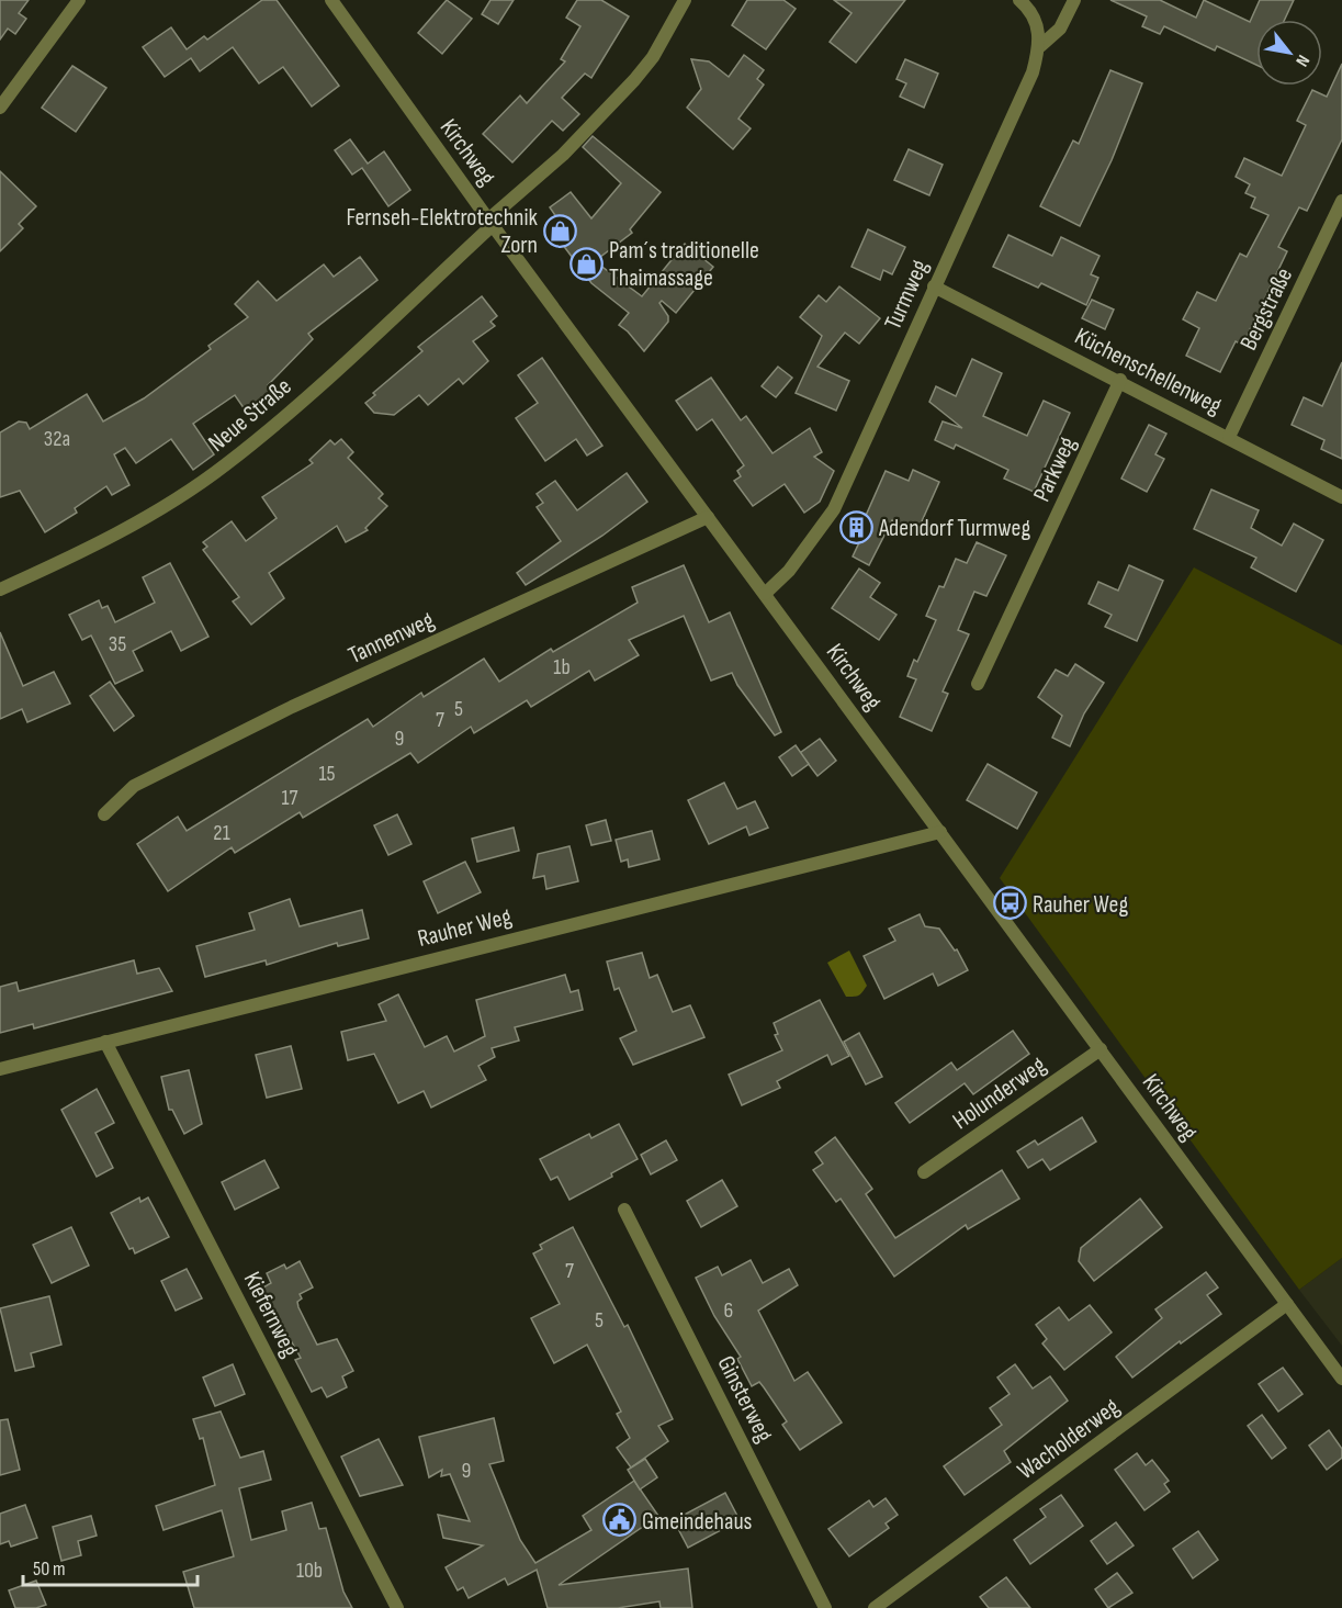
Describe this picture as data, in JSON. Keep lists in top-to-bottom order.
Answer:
{
  "streets": {
    "street": [
      "Kirchweg",
      "Turmweg",
      "Bergstraße",
      "Küchenschellenweg",
      "Neue Straße",
      "Parkweg",
      "Tannenweg",
      "Rauher Weg",
      "Holunderweg",
      "Kiefernweg",
      "Ginsterweg",
      "Wacholderweg"
    ]
  },
  "crossings": [
    ["Kirchweg", "Turmweg"],
    ["Kirchweg", "Neue Straße"],
    ["Kirchweg", "Tannenweg"],
    ["Kirchweg", "Rauher Weg"],
    ["Kirchweg", "Holunderweg"],
    ["Kirchweg", "Wacholderweg"],
    ["Turmweg", "Küchenschellenweg"],
    ["Bergstraße", "Küchenschellenweg"],
    ["Küchenschellenweg", "Parkweg"],
    ["Rauher Weg", "Kiefernweg"]
  ],
  "places": {
    "shop": ["Fernseh-Elektrotechnik Zorn", "Pam´s traditionelle Thaimassage"],
    "building": ["Adendorf Turmweg"],
    "bus stop": ["Rauher Weg"],
    "public building": ["Gmeindehaus"]
  },
  "house_numbers": [
    "32a",
    "35",
    "1b",
    "5",
    "7",
    "9",
    "15",
    "17",
    "21",
    "7",
    "6",
    "5",
    "9",
    "10b"
  ],
  "scale_bar": "50 m",
  "north": "bottom right"
}
